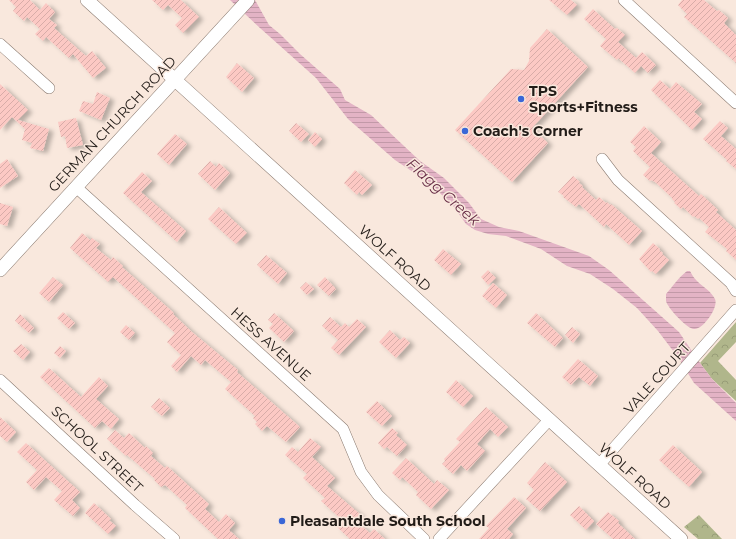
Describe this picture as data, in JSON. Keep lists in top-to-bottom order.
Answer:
{
  "streets": {
    "street": [
      "GERMAN CHURCH ROAD",
      "WOLF ROAD",
      "HESS AVENUE",
      "VALE COURT",
      "SCHOOL STREET"
    ]
  },
  "crossings": [
    ["GERMAN CHURCH ROAD", "WOLF ROAD"],
    ["GERMAN CHURCH ROAD", "HESS AVENUE"],
    ["WOLF ROAD", "VALE COURT"]
  ],
  "water": ["Flagg Creek"],
  "places": ["TPS Sports+Fitness", "Coach's Corner", "Pleasantdale South School"]
}
